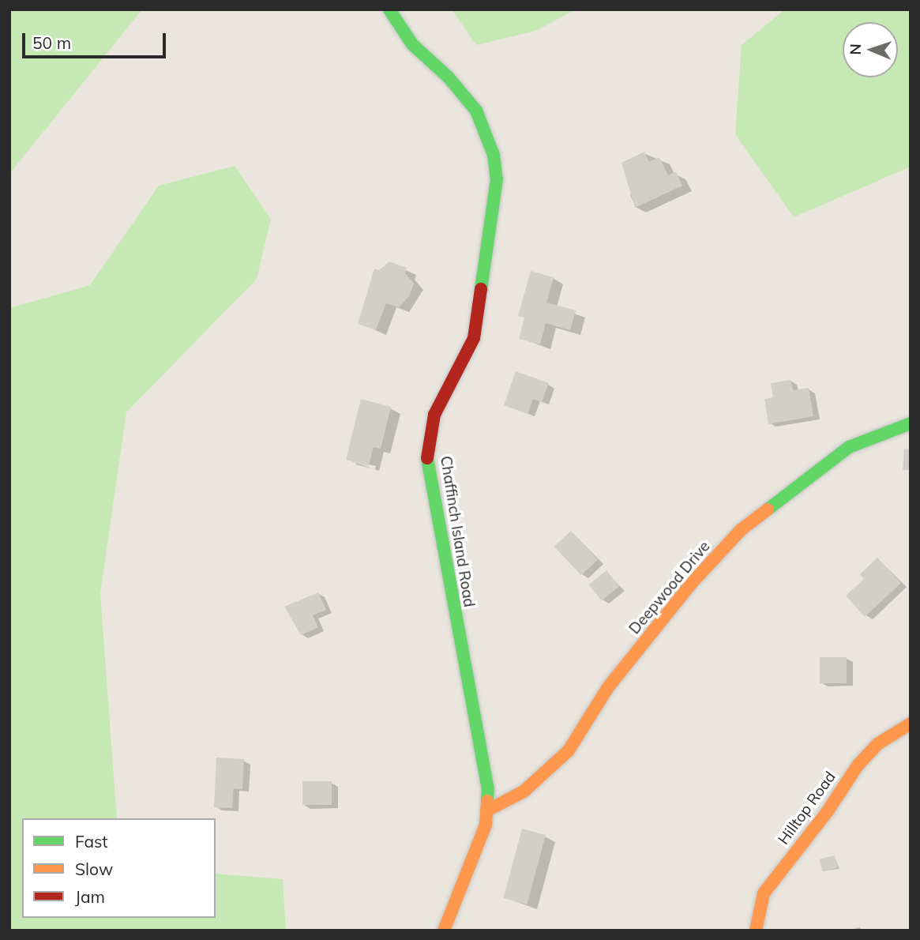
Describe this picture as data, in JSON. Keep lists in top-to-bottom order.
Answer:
{
  "streets": {
    "street": ["Chaffinch Island Road", "Deepwood Drive", "Hilltop Road"]
  },
  "crossings": [
    ["Chaffinch Island Road", "Deepwood Drive"]
  ],
  "legend": ["Fast", "Slow", "Jam"],
  "scale_bar": "50 m",
  "north": "left"
}
